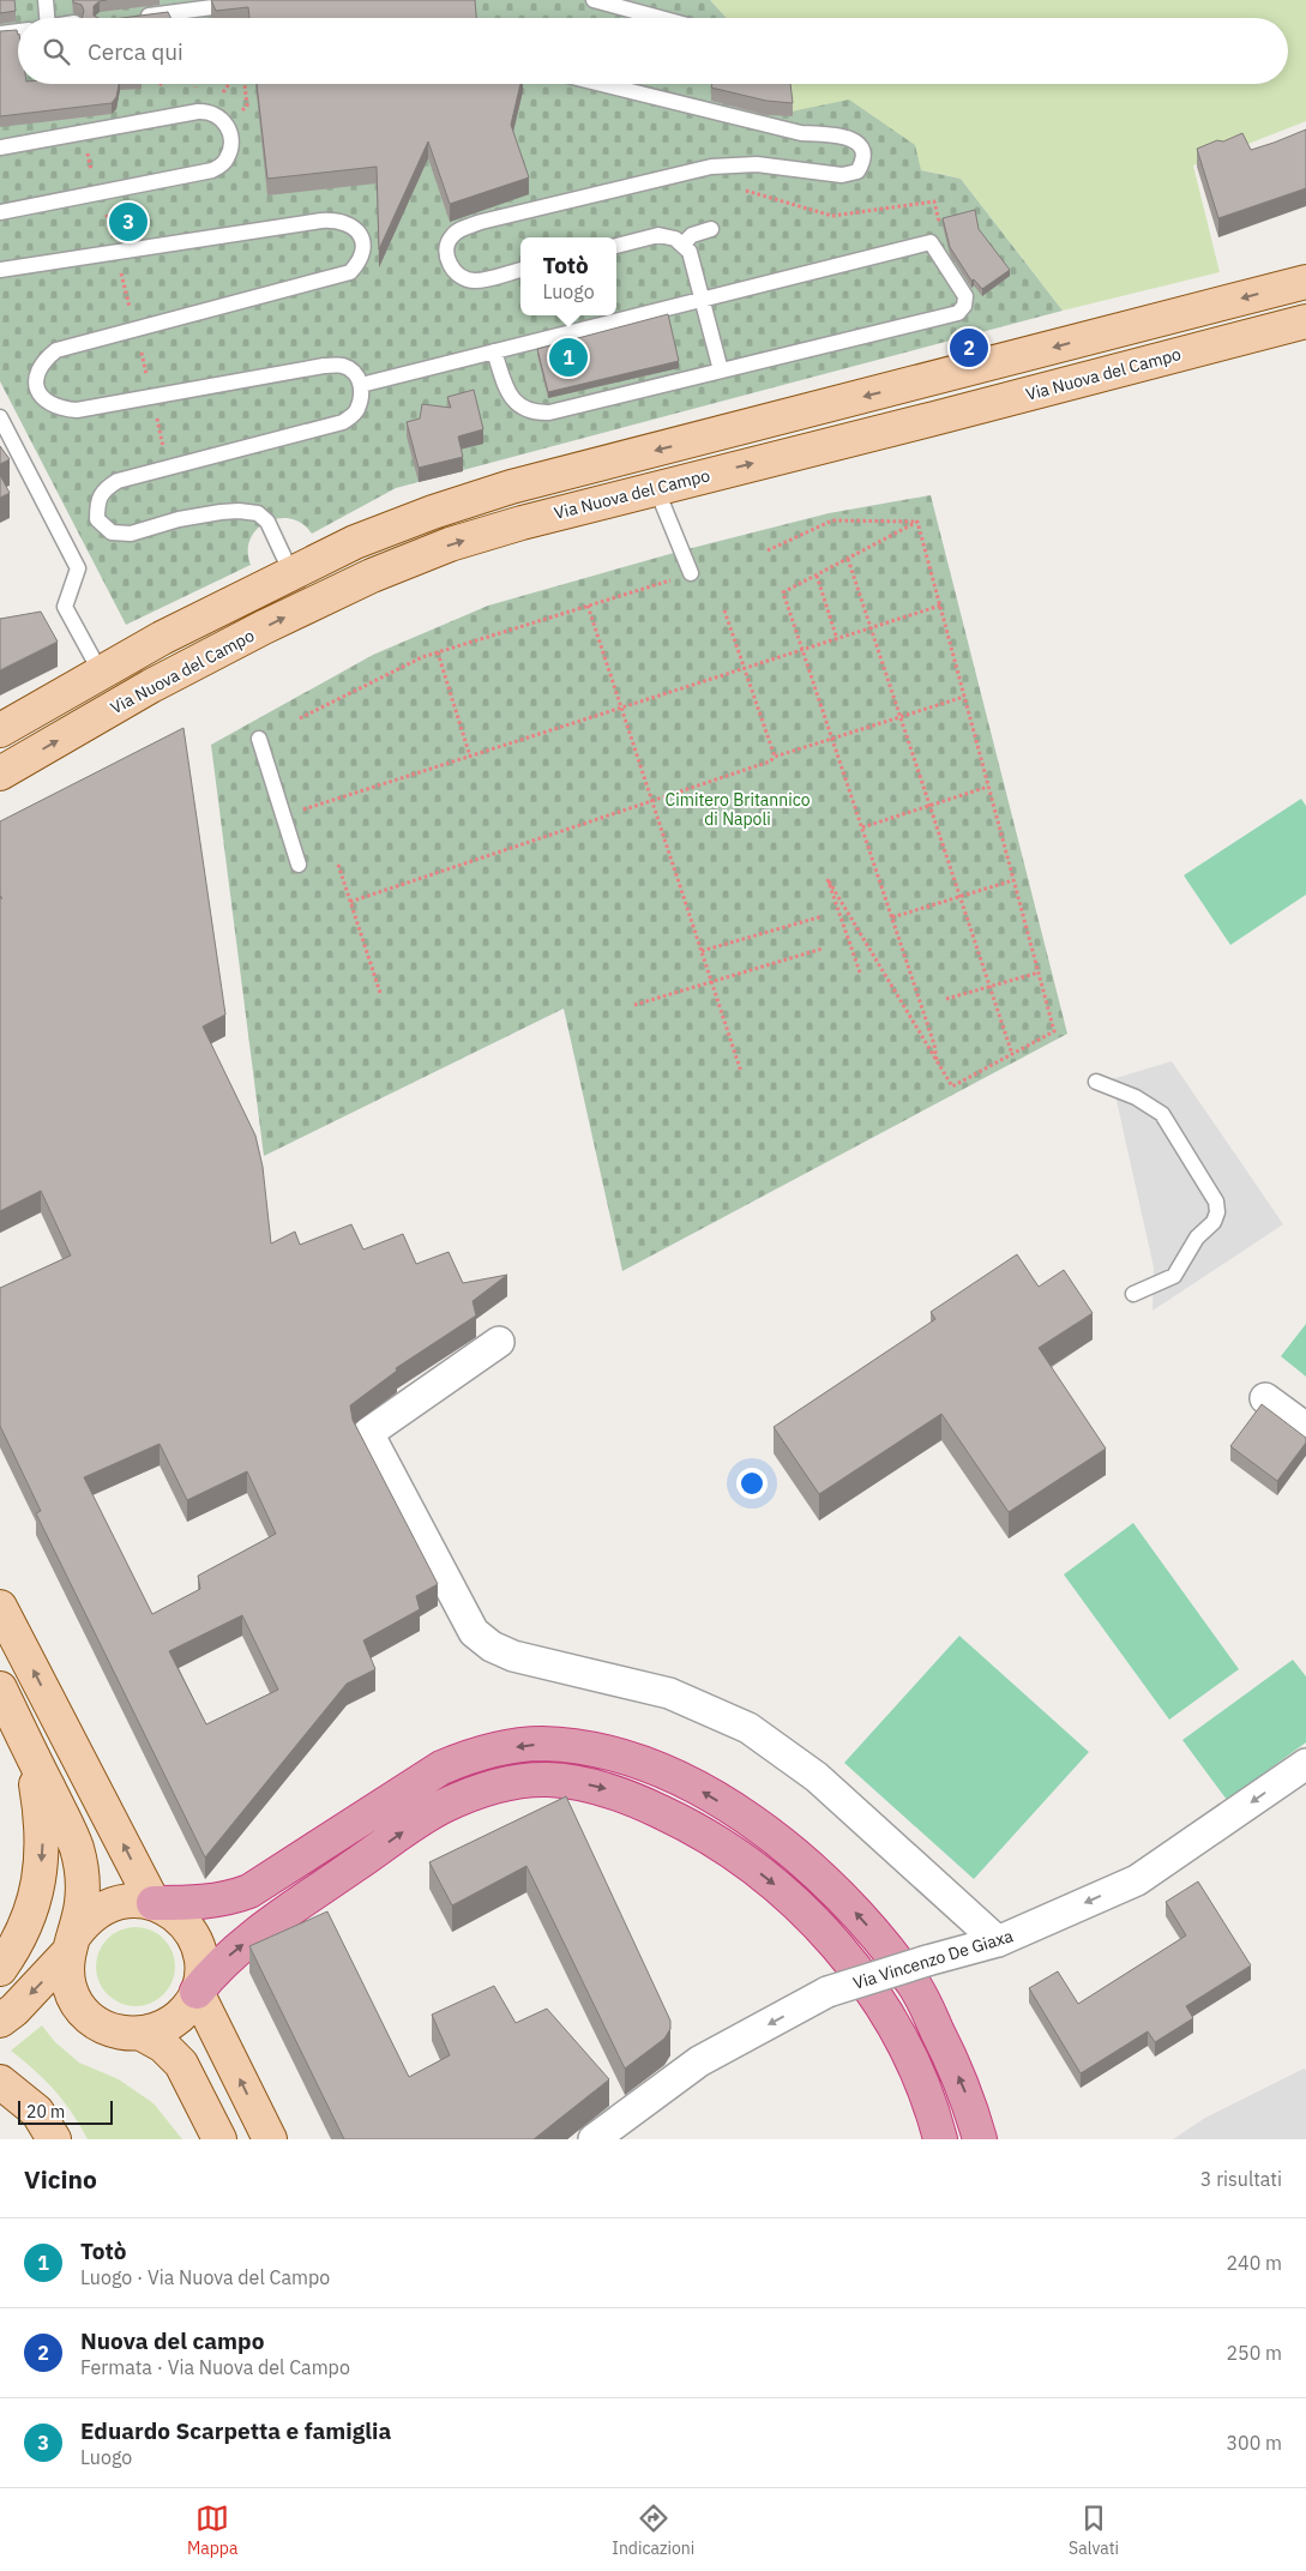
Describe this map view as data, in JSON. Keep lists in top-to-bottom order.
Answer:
{
  "streets": {
    "main road": ["Via Nuova del Campo"],
    "street": ["Via Vincenzo De Giaxa"]
  },
  "one_way": ["Via Vincenzo De Giaxa"],
  "parks": ["Cimitero Britannico di Napoli"],
  "scale_bar": "20 m",
  "page": {
    "search": "Cerca qui",
    "pins": ["3", "2", "1"],
    "popup": ["Totò", "Luogo"],
    "scale": "20 m",
    "heading": ["Vicino", "3 risultati"],
    "list": [
      {
        "mark": "1",
        "name": "Totò",
        "note": "Luogo · Via Nuova del Campo",
        "value": "240 m"
      },
      {
        "mark": "2",
        "name": "Nuova del campo",
        "note": "Fermata · Via Nuova del Campo",
        "value": "250 m"
      },
      {
        "mark": "3",
        "name": "Eduardo Scarpetta e famiglia",
        "note": "Luogo",
        "value": "300 m"
      }
    ],
    "nav": ["Mappa", "Indicazioni", "Salvati"]
  }
}
